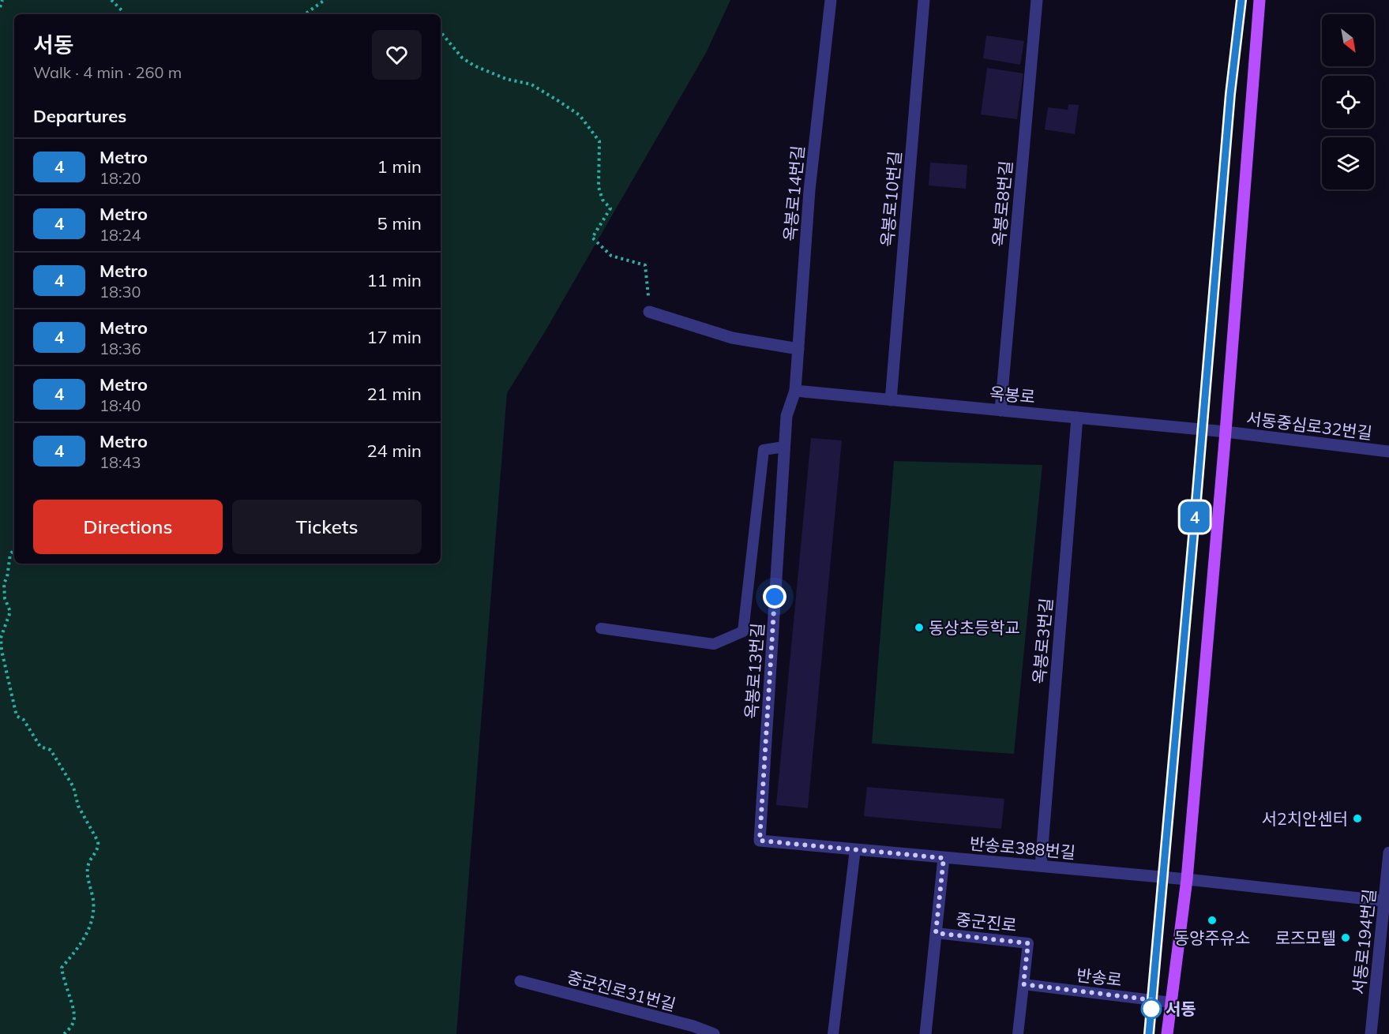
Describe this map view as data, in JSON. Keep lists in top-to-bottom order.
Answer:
{
  "streets": {
    "street": [
      "옥봉로14번길",
      "옥봉로10번길",
      "옥봉로8번길",
      "옥봉로",
      "서동중심로32번길",
      "옥봉로3번길",
      "옥봉로13번길",
      "반송로388번길",
      "중군진로",
      "서동로194번길",
      "중군진로31번길"
    ],
    "lane": ["반송로"]
  },
  "crossings": [
    ["옥봉로14번길", "옥봉로"],
    ["옥봉로14번길", "옥봉로13번길"],
    ["옥봉로10번길", "옥봉로"],
    ["옥봉로8번길", "옥봉로"],
    ["옥봉로", "서동중심로32번길"],
    ["옥봉로", "옥봉로3번길"],
    ["옥봉로", "옥봉로13번길"],
    ["옥봉로3번길", "반송로388번길"],
    ["옥봉로13번길", "반송로388번길"],
    ["반송로388번길", "중군진로"],
    ["반송로388번길", "서동로194번길"],
    ["중군진로", "반송로"]
  ],
  "places": [
    "동상초등학교",
    "서2치안센터",
    "동양주유소",
    "로즈모텔",
    "서동"
  ],
  "lines": ["metro line 4"],
  "north": "bottom right",
  "page": {
    "on_map": "4",
    "heading": [
      ["서동", "Walk · 4 min · 260 m"],
      "Departures"
    ],
    "list": [
      {
        "mark": "4",
        "name": "Metro",
        "note": "18:20",
        "value": "1 min"
      },
      {
        "mark": "4",
        "name": "Metro",
        "note": "18:24",
        "value": "5 min"
      },
      {
        "mark": "4",
        "name": "Metro",
        "note": "18:30",
        "value": "11 min"
      },
      {
        "mark": "4",
        "name": "Metro",
        "note": "18:36",
        "value": "17 min"
      },
      {
        "mark": "4",
        "name": "Metro",
        "note": "18:40",
        "value": "21 min"
      },
      {
        "mark": "4",
        "name": "Metro",
        "note": "18:43",
        "value": "24 min"
      }
    ],
    "buttons": ["Directions", "Tickets"]
  }
}
